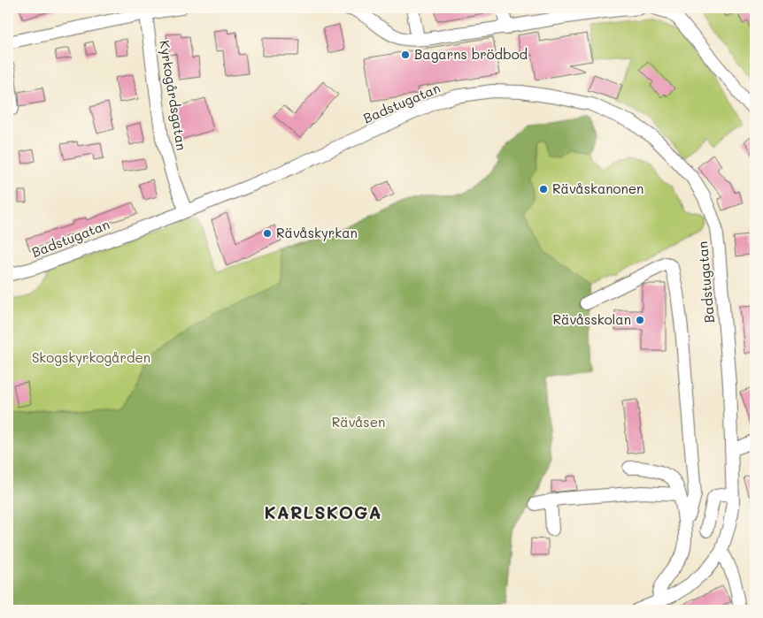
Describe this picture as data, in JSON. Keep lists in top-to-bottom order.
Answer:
{
  "streets": {
    "street": ["Kyrkogårdsgatan", "Badstugatan"]
  },
  "crossings": [
    ["Kyrkogårdsgatan", "Badstugatan"]
  ],
  "districts": ["KARLSKOGA"],
  "parks": ["Skogskyrkogården", "Rävåsen"],
  "places": [
    "Bagarns brödbod",
    "Rävåskanonen",
    "Rävåskyrkan",
    "Rävåsskolan"
  ]
}
